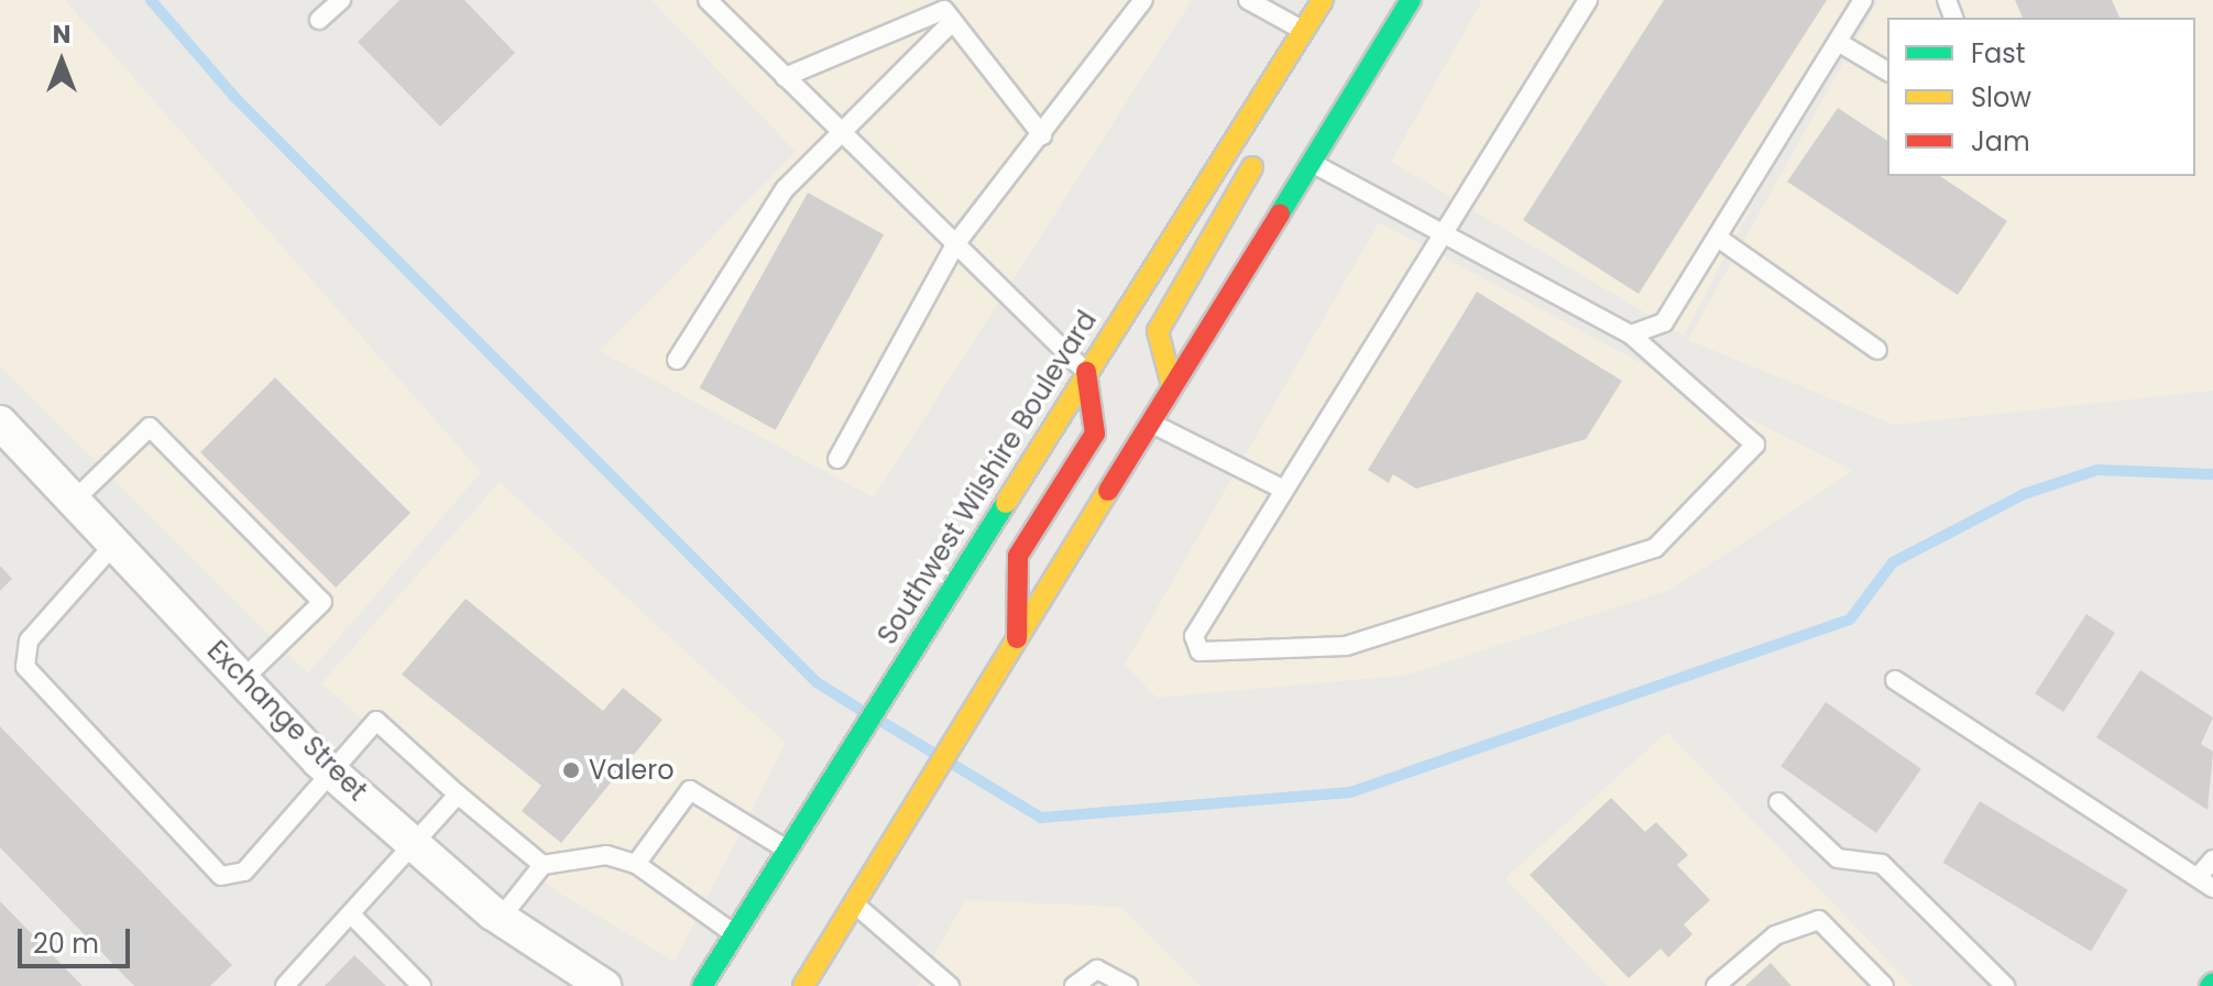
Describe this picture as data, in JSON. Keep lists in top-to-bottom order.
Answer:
{
  "streets": {
    "main road": ["Southwest Wilshire Boulevard"],
    "street": ["Exchange Street"]
  },
  "places": ["Valero"],
  "legend": ["Fast", "Slow", "Jam"],
  "scale_bar": "20 m",
  "north": "top"
}
